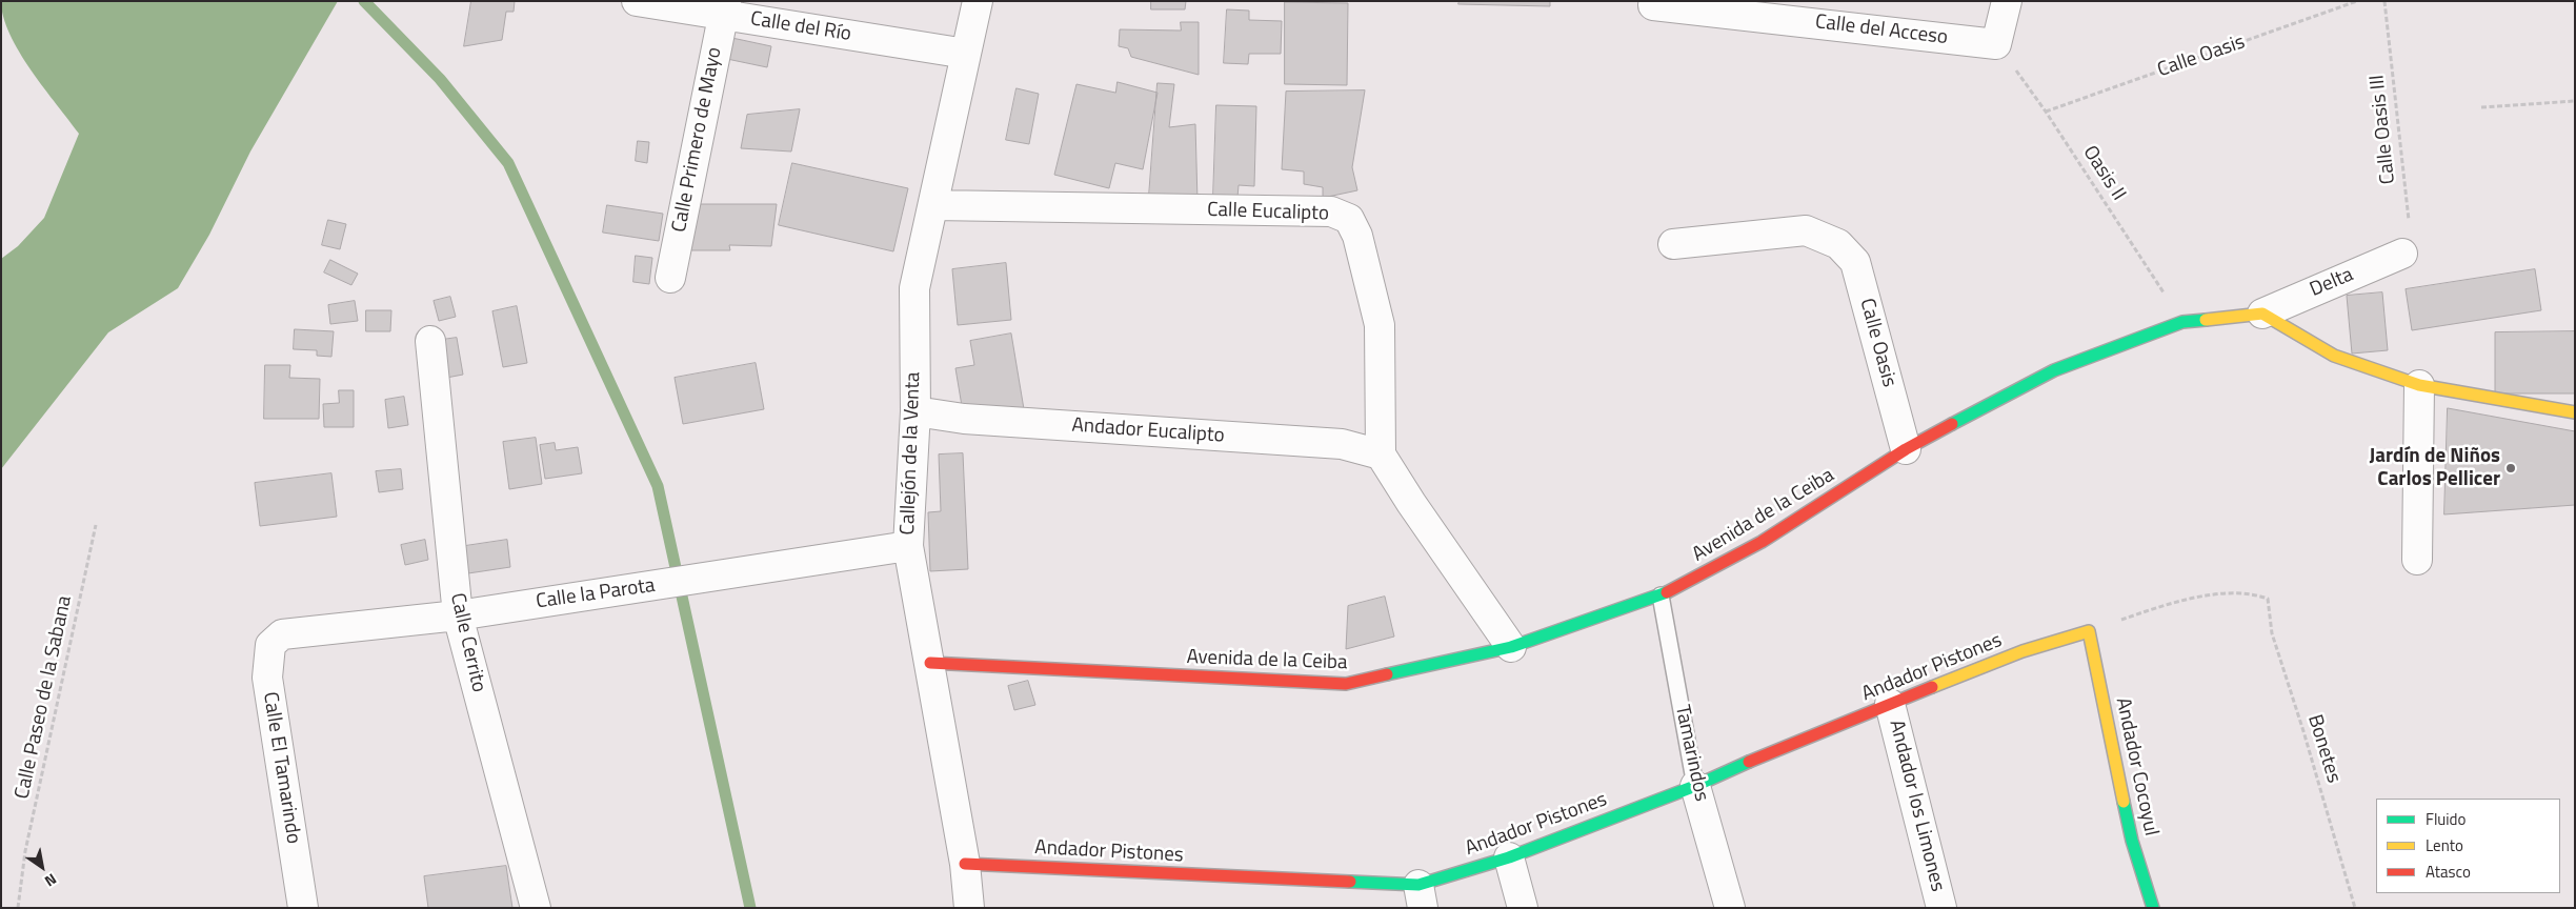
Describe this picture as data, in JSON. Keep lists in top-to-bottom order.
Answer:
{
  "streets": {
    "street": [
      "Calle del Río",
      "Calle del Acceso",
      "Calle Oasis",
      "Calle Primero de Mayo",
      "Calle Eucalipto",
      "Delta",
      "Andador Eucalipto",
      "Callejón de la Venta",
      "Avenida de la Ceiba",
      "Calle la Parota",
      "Calle Cerrito",
      "Andador Pistones",
      "Tamarindos",
      "Andador Cocoyul",
      "Calle El Tamarindo",
      "Andador los Limones"
    ],
    "path": [
      "Calle Oasis III",
      "Oasis II",
      "Calle Paseo de la Sabana",
      "Bonetes"
    ]
  },
  "crossings": [
    ["Calle del Río", "Calle Primero de Mayo"],
    ["Calle del Río", "Callejón de la Venta"],
    ["Calle del Acceso", "Oasis II"],
    ["Calle Oasis", "Oasis II"],
    ["Calle Oasis", "Avenida de la Ceiba"],
    ["Calle Oasis III", "Delta"],
    ["Oasis II", "Avenida de la Ceiba"],
    ["Calle Eucalipto", "Andador Eucalipto"],
    ["Calle Eucalipto", "Callejón de la Venta"],
    ["Delta", "Avenida de la Ceiba"],
    ["Andador Eucalipto", "Callejón de la Venta"],
    ["Callejón de la Venta", "Avenida de la Ceiba"],
    ["Callejón de la Venta", "Calle la Parota"],
    ["Callejón de la Venta", "Andador Pistones"],
    ["Avenida de la Ceiba", "Tamarindos"],
    ["Calle la Parota", "Calle Cerrito"],
    ["Calle la Parota", "Calle El Tamarindo"],
    ["Andador Pistones", "Bonetes"],
    ["Andador Pistones", "Tamarindos"],
    ["Andador Pistones", "Andador Cocoyul"],
    ["Andador Pistones", "Andador los Limones"],
    ["Bonetes", "Andador Cocoyul"]
  ],
  "places": ["Jardín de Niños Carlos Pellicer"],
  "legend": ["Fluido", "Lento", "Atasco"],
  "north": "bottom right"
}
